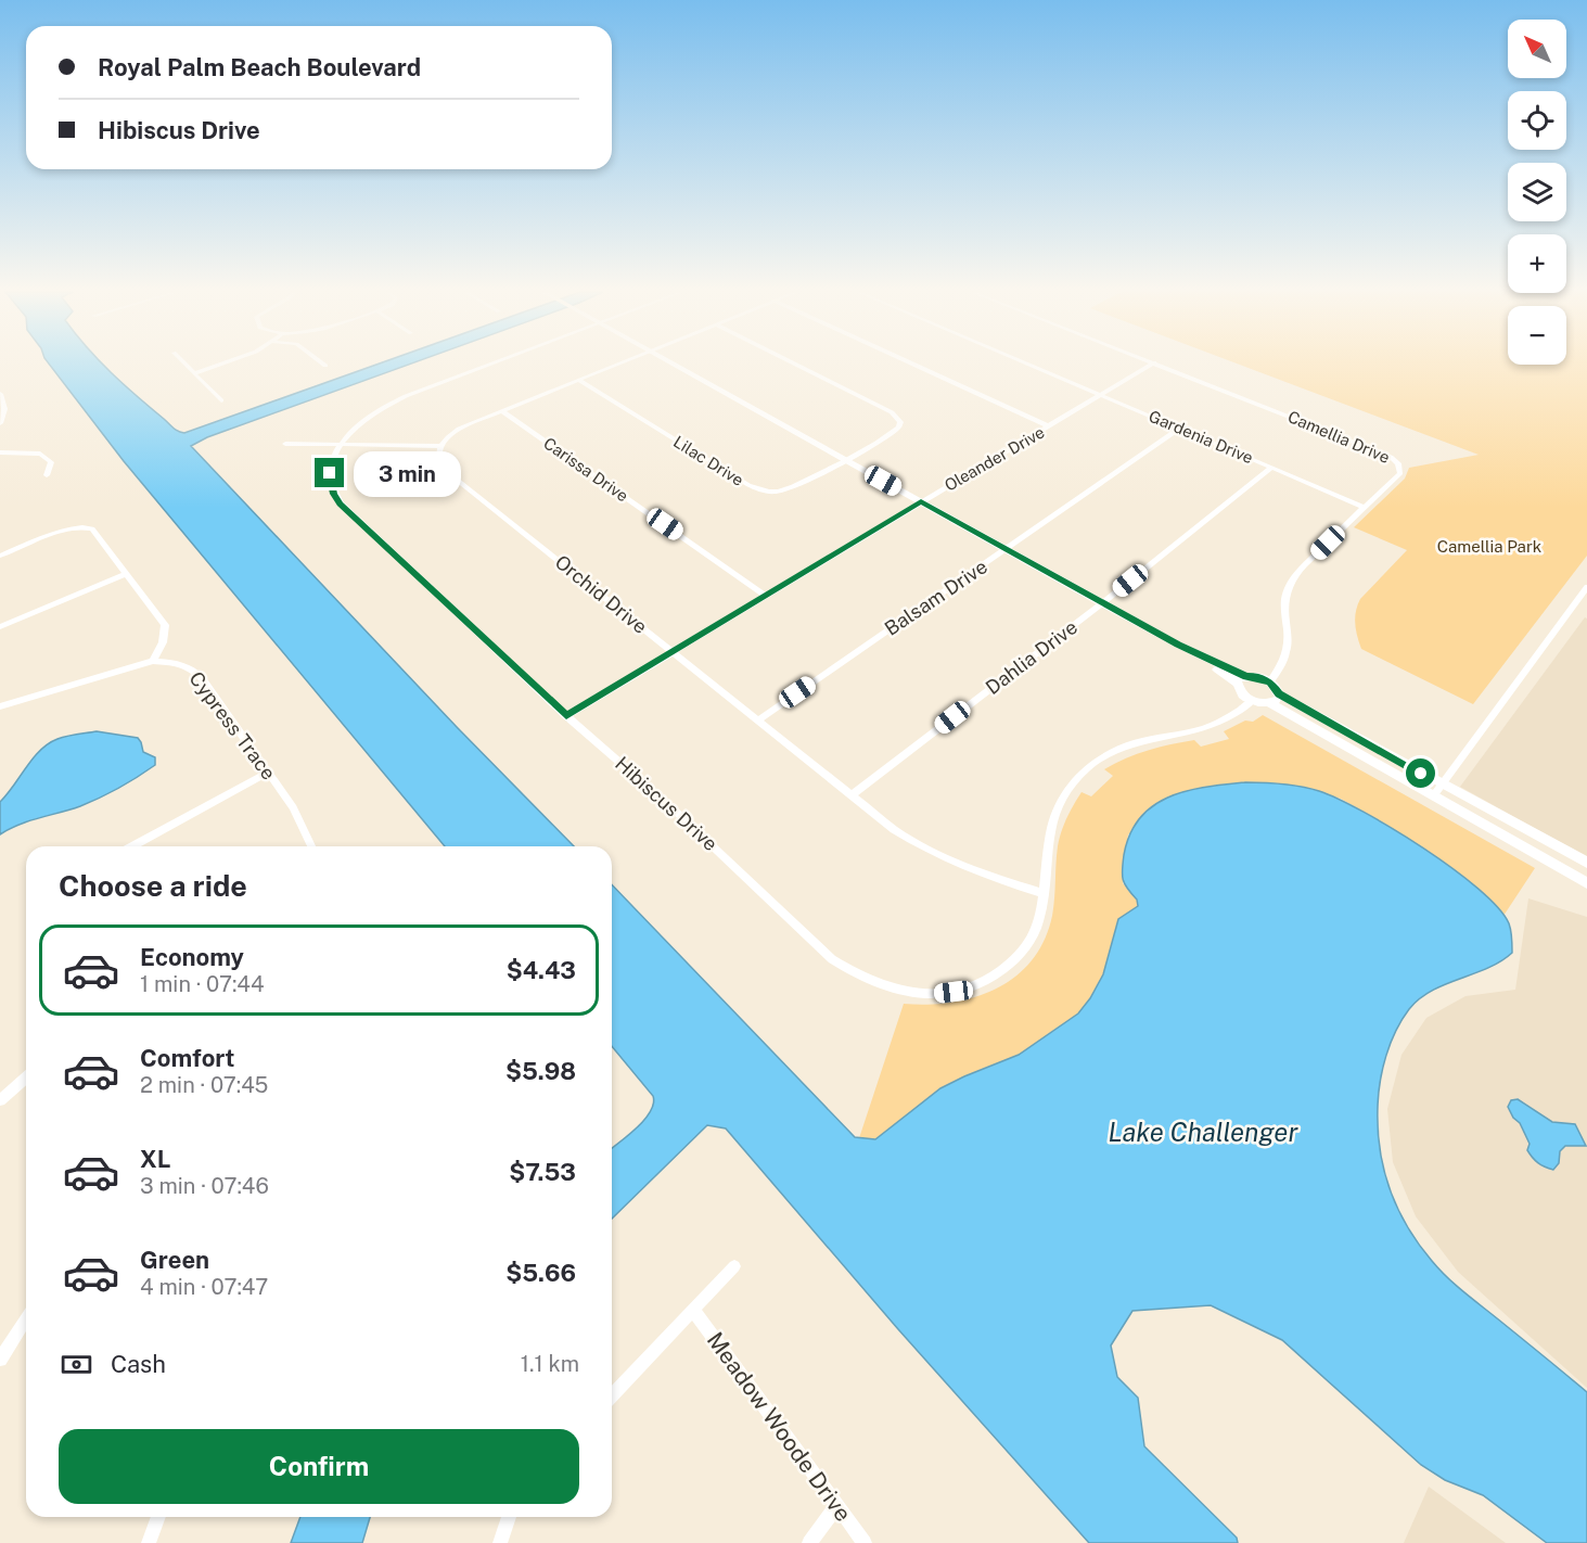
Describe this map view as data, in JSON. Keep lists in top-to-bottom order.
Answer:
{
  "streets": {
    "street": [
      "Gardenia Drive",
      "Camellia Drive",
      "Oleander Drive",
      "Lilac Drive",
      "Carissa Drive",
      "Orchid Drive",
      "Balsam Drive",
      "Dahlia Drive",
      "Cypress Trace",
      "Hibiscus Drive",
      "Meadow Woode Drive"
    ]
  },
  "crossings": [
    ["Gardenia Drive", "Camellia Drive"],
    ["Gardenia Drive", "Oleander Drive"],
    ["Gardenia Drive", "Balsam Drive"],
    ["Gardenia Drive", "Dahlia Drive"],
    ["Oleander Drive", "Carissa Drive"],
    ["Oleander Drive", "Orchid Drive"],
    ["Oleander Drive", "Hibiscus Drive"],
    ["Orchid Drive", "Balsam Drive"],
    ["Orchid Drive", "Dahlia Drive"],
    ["Orchid Drive", "Hibiscus Drive"]
  ],
  "water": ["Lake Challenger"],
  "parks": ["Camellia Park"],
  "north": "top left",
  "page": {
    "map_buttons": ["+", "−"],
    "banner": ["Royal Palm Beach Boulevard", "Hibiscus Drive"],
    "bubble": "3 min",
    "heading": "Choose a ride",
    "list": [
      {
        "name": "Economy",
        "note": "1 min · 07:44",
        "value": "$4.43"
      },
      {
        "name": "Comfort",
        "note": "2 min · 07:45",
        "value": "$5.98"
      },
      {
        "name": "XL",
        "note": "3 min · 07:46",
        "value": "$7.53"
      },
      {
        "name": "Green",
        "note": "4 min · 07:47",
        "value": "$5.66"
      }
    ],
    "pay": ["Cash", "1.1 km"],
    "buttons": "Confirm"
  }
}
